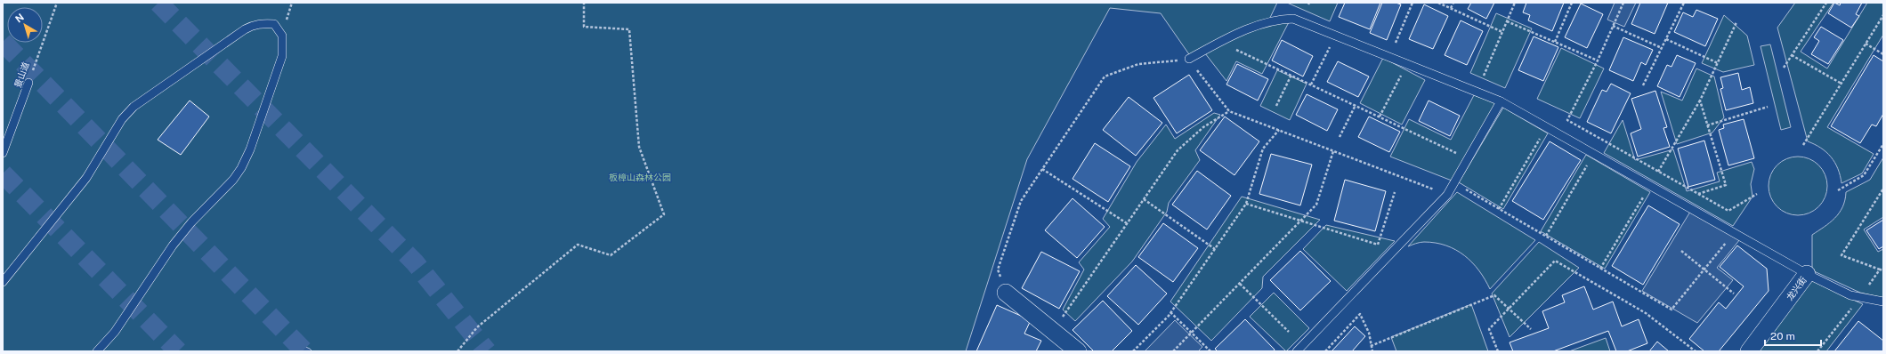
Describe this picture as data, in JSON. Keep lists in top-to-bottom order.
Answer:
{
  "streets": {
    "street": ["龙兴街"],
    "lane": ["景山道"]
  },
  "parks": ["板樟山森林公园"],
  "scale_bar": "20 m",
  "north": "top left"
}
